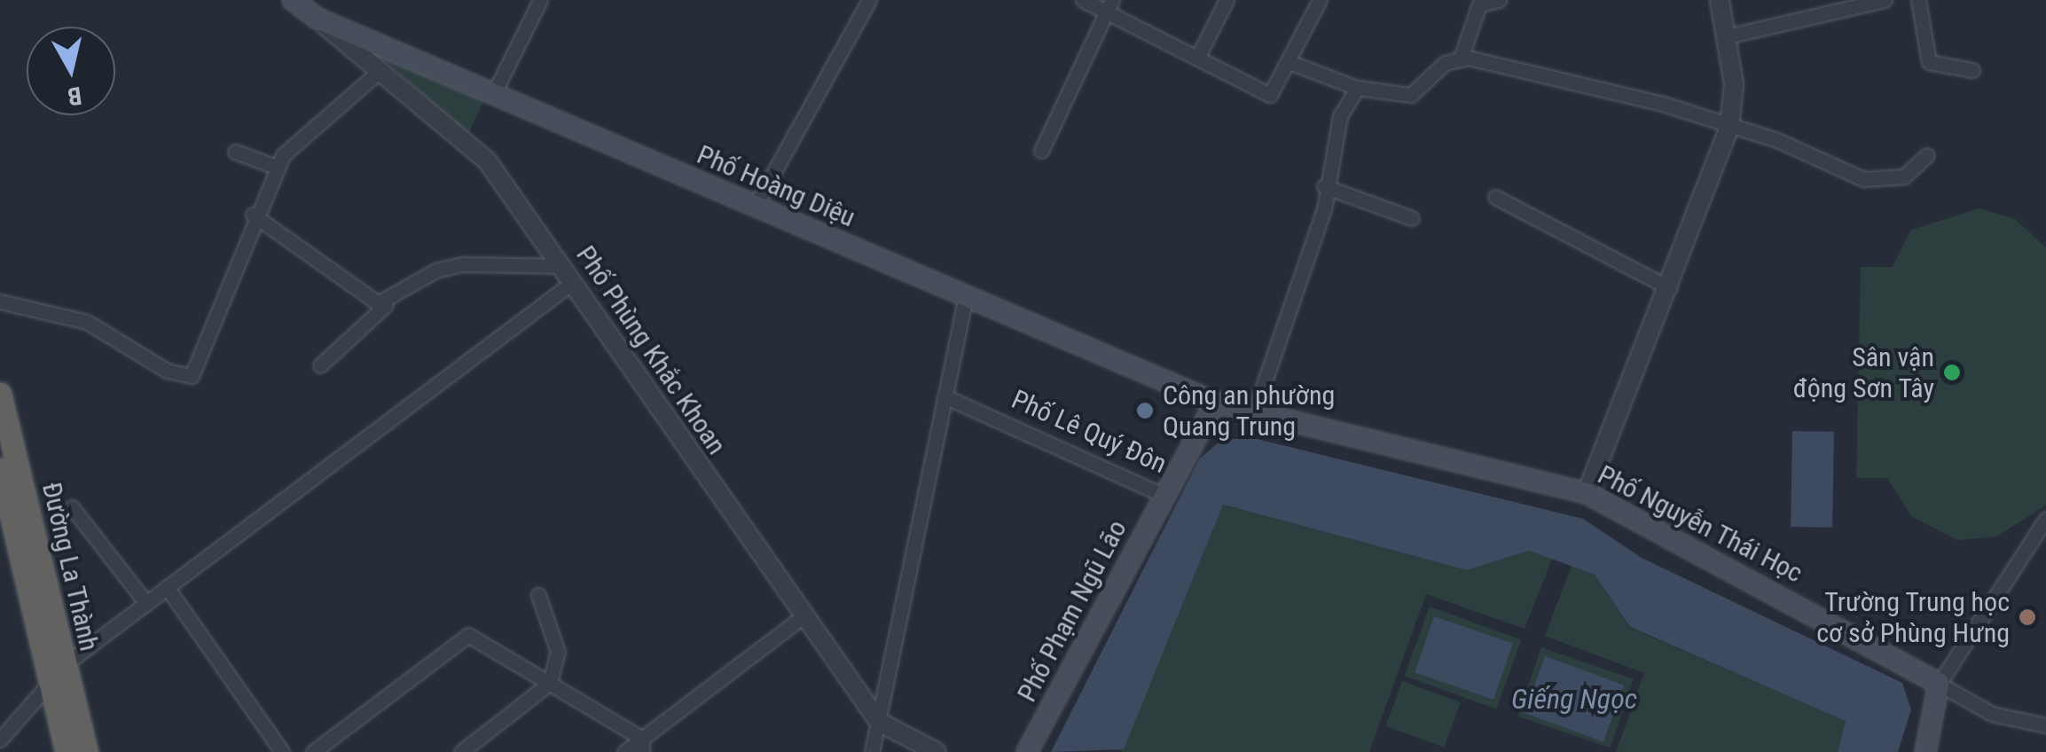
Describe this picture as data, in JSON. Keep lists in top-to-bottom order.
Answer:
{
  "streets": {
    "highway": ["Đường La Thành"],
    "main road": [
      "Phố Hoàng Diệu",
      "Phố Lê Quý Đôn",
      "Phố Nguyễn Thái Học",
      "Phố Phạm Ngũ Lão"
    ],
    "street": ["Phố Phùng Khắc Khoan"]
  },
  "crossings": [
    ["Phố Hoàng Diệu", "Phố Phùng Khắc Khoan"],
    ["Phố Hoàng Diệu", "Phố Lê Quý Đôn"],
    ["Phố Hoàng Diệu", "Phố Nguyễn Thái Học"],
    ["Phố Lê Quý Đôn", "Phố Nguyễn Thái Học"],
    ["Phố Lê Quý Đôn", "Phố Phạm Ngũ Lão"]
  ],
  "water": ["Giếng Ngọc"],
  "places": ["Sân vận động Sơn Tây", "Công an phường Quang Trung", "Trường Trung học cơ sở Phùng Hưng"],
  "north": "bottom"
}
